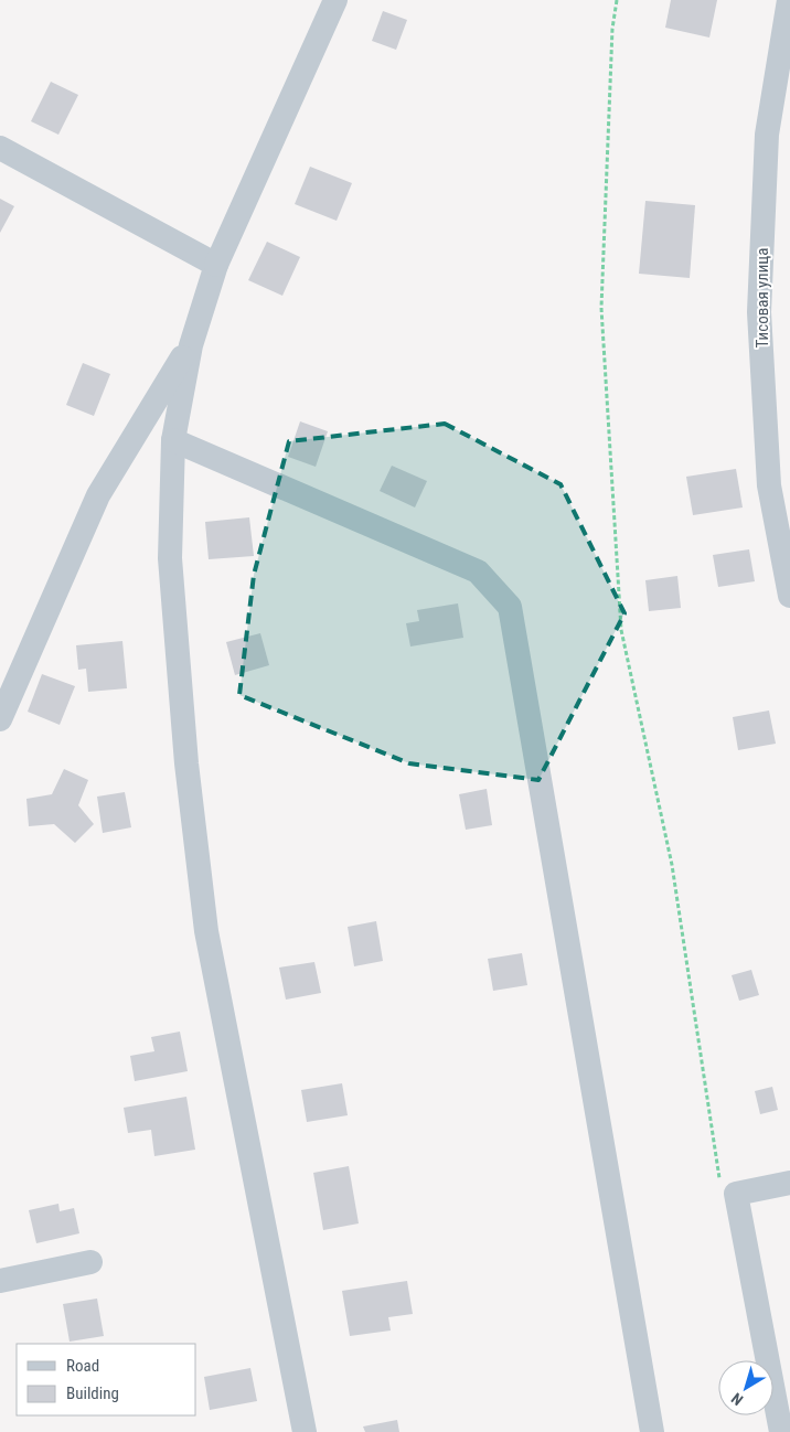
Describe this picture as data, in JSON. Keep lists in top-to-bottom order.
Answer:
{
  "streets": {
    "street": ["Тисовая улица"]
  },
  "legend": ["Road", "Building"],
  "north": "bottom left"
}
